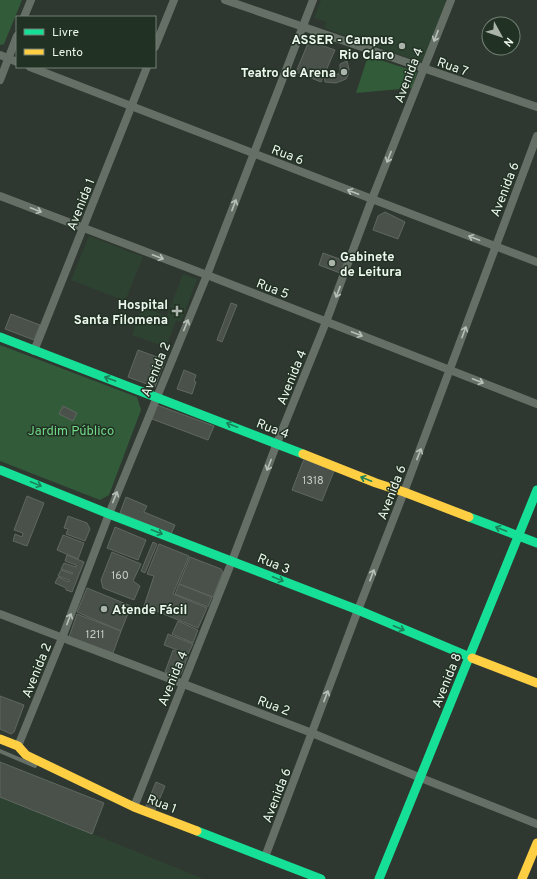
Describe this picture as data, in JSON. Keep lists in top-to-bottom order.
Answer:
{
  "streets": {
    "main road": [
      "Rua 4",
      "Rua 3",
      "Avenida 8",
      "Rua 1"
    ],
    "street": [
      "Rua 7",
      "Avenida 4",
      "Rua 6",
      "Avenida 6",
      "Avenida 1",
      "Rua 5",
      "Avenida 2",
      "Rua 2"
    ]
  },
  "crossings": [
    ["Rua 7", "Avenida 4"],
    ["Rua 7", "Avenida 2"],
    ["Avenida 4", "Rua 6"],
    ["Avenida 4", "Rua 5"],
    ["Avenida 4", "Rua 4"],
    ["Avenida 4", "Rua 3"],
    ["Avenida 4", "Rua 2"],
    ["Avenida 4", "Rua 1"],
    ["Rua 6", "Avenida 6"],
    ["Rua 6", "Avenida 1"],
    ["Rua 6", "Avenida 2"],
    ["Avenida 6", "Rua 5"],
    ["Avenida 6", "Rua 4"],
    ["Avenida 6", "Rua 3"],
    ["Avenida 6", "Rua 2"],
    ["Avenida 6", "Rua 1"],
    ["Avenida 1", "Rua 5"],
    ["Avenida 1", "Rua 4"],
    ["Rua 5", "Avenida 2"],
    ["Avenida 2", "Rua 4"],
    ["Avenida 2", "Rua 3"],
    ["Avenida 2", "Rua 2"],
    ["Avenida 2", "Rua 1"],
    ["Rua 4", "Avenida 8"],
    ["Rua 3", "Avenida 8"],
    ["Avenida 8", "Rua 2"]
  ],
  "one_way": [
    "Avenida 4",
    "Rua 6",
    "Avenida 6",
    "Rua 5",
    "Avenida 2",
    "Rua 4",
    "Rua 3"
  ],
  "parks": ["Jardim Público"],
  "places": {
    "other": [
      "ASSER - Campus Rio Claro",
      "Teatro de Arena",
      "Gabinete de Leitura",
      "Atende Fácil"
    ],
    "health": ["Hospital Santa Filomena"]
  },
  "house_numbers": ["1318", "160", "1211"],
  "legend": ["Livre", "Lento"],
  "north": "bottom right"
}
